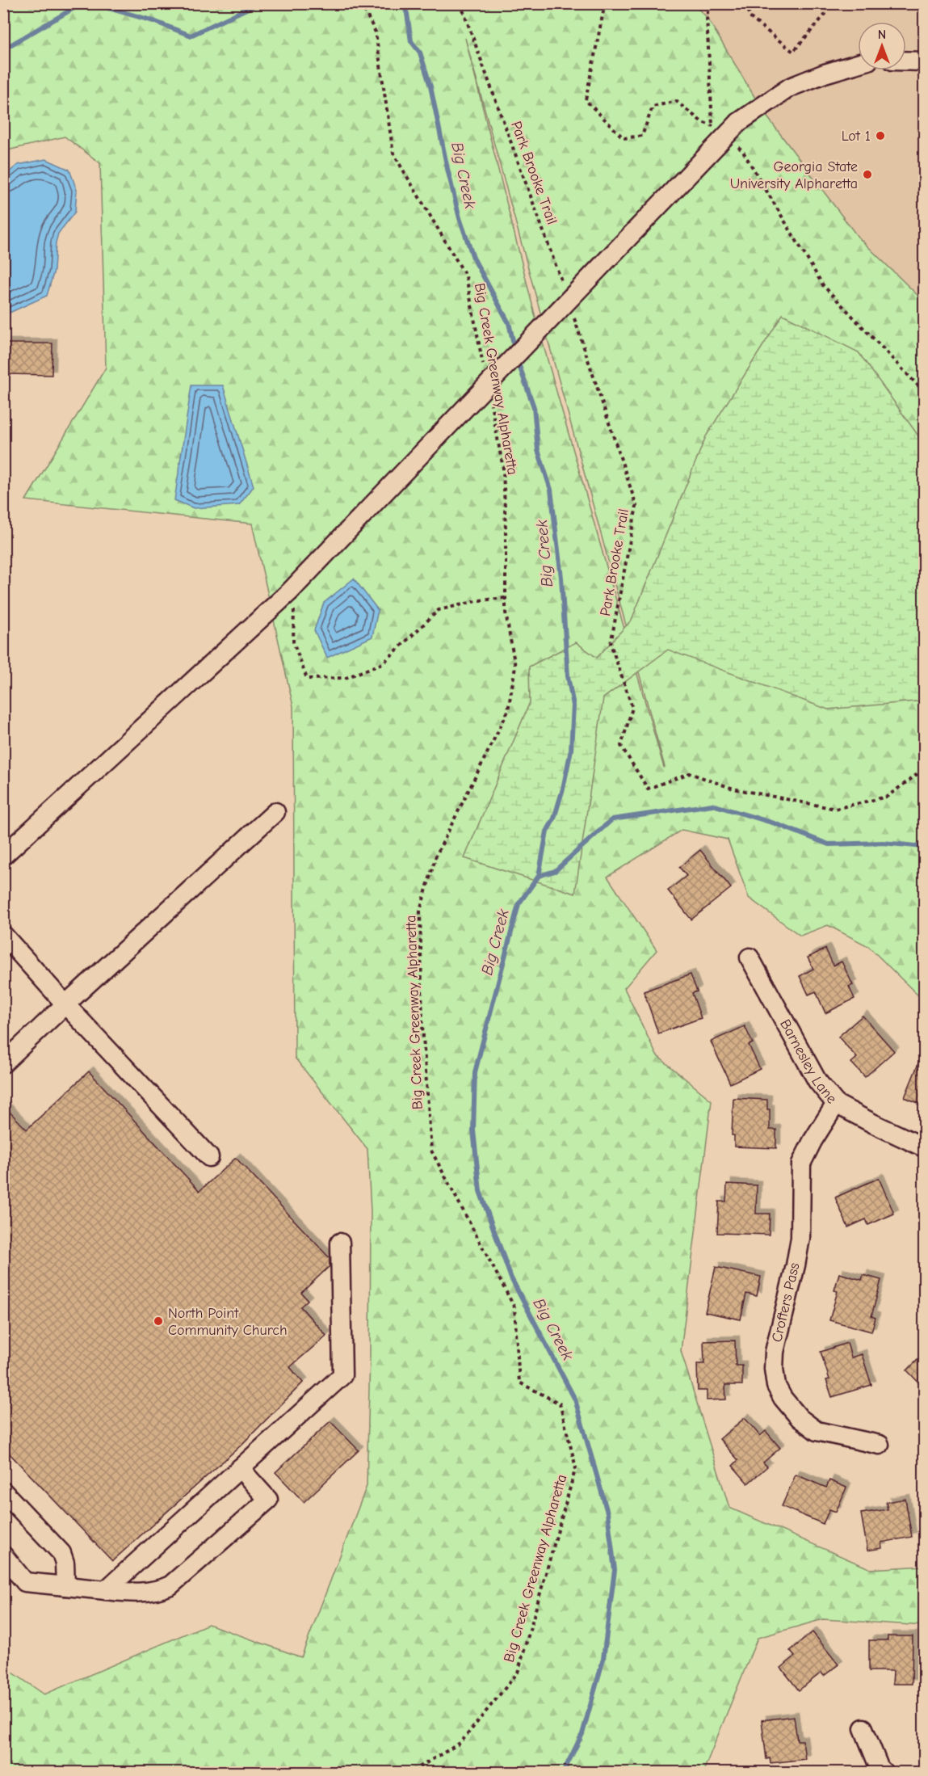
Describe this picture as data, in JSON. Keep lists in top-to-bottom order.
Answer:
{
  "streets": {
    "street": ["Barnesley Lane", "Crofters Pass"],
    "path": ["Park Brooke Trail", "Big Creek Greenway Alpharetta"]
  },
  "crossings": [
    ["Barnesley Lane", "Crofters Pass"]
  ],
  "water": ["Big Creek"],
  "places": ["Lot 1", "Georgia State University Alpharetta", "North Point Community Church"],
  "north": "top"
}
